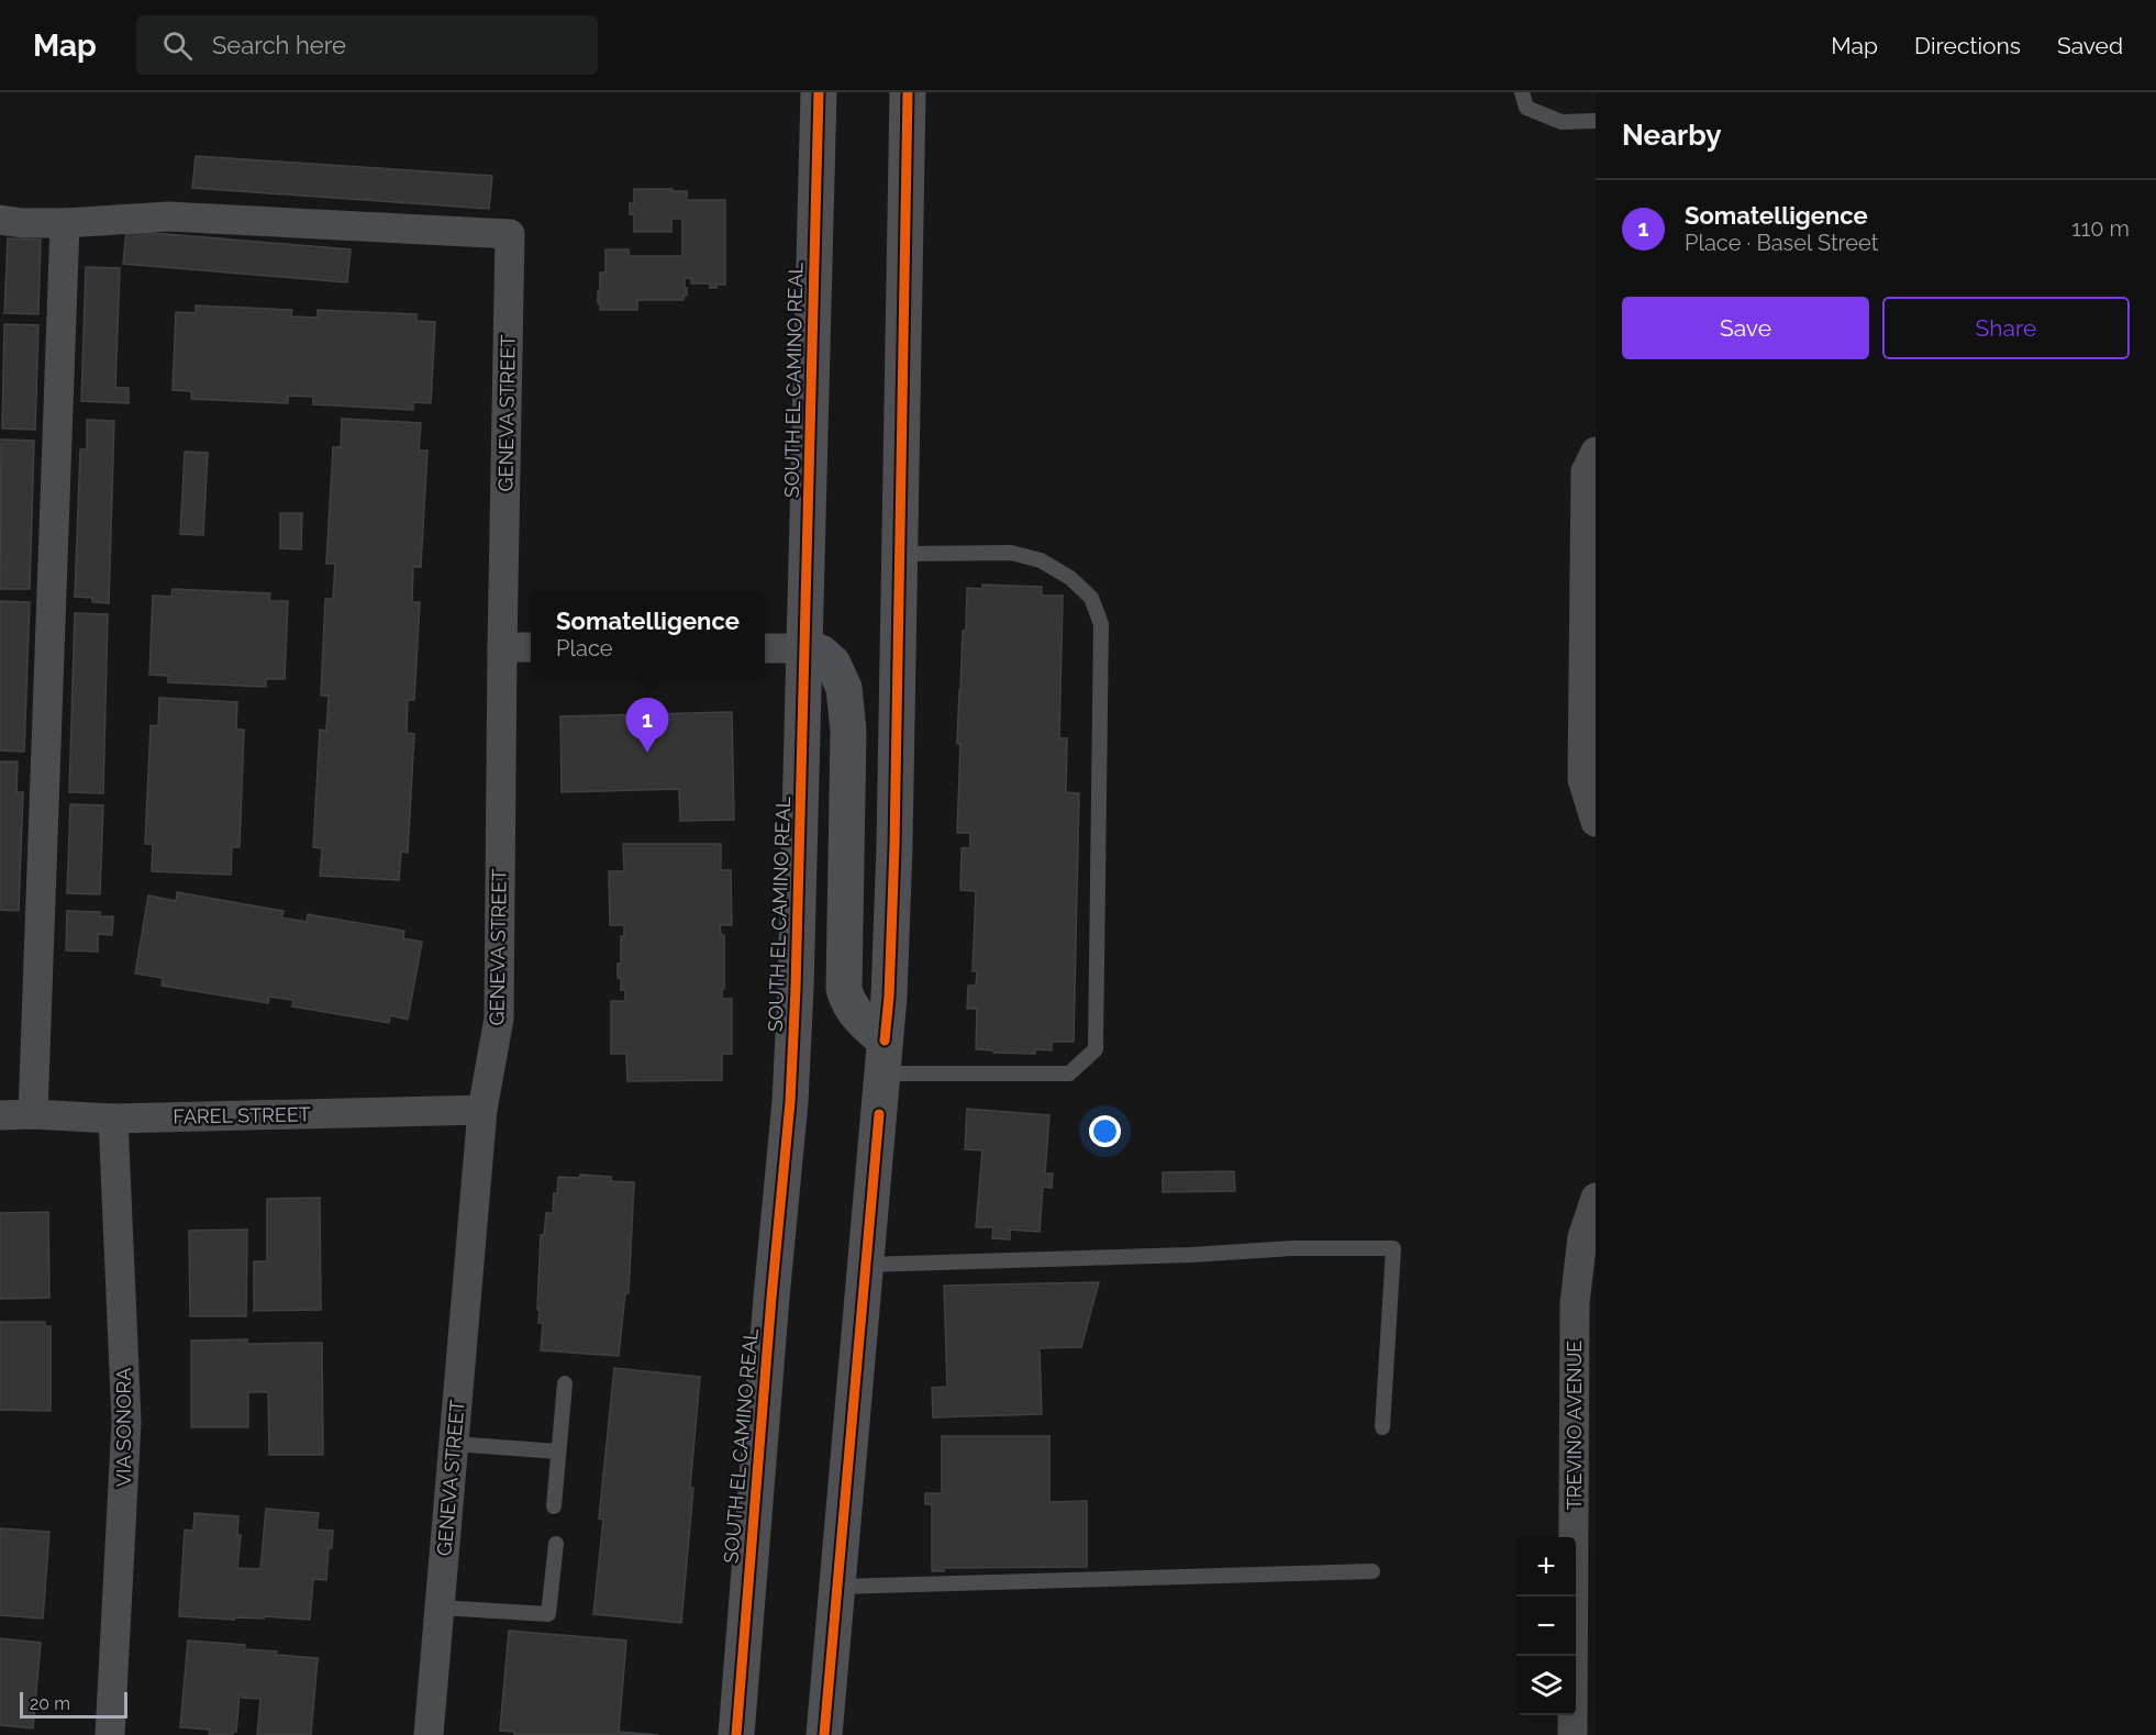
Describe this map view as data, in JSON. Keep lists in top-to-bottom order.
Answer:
{
  "streets": {
    "main road": ["SOUTH EL CAMINO REAL"],
    "street": [
      "GENEVA STREET",
      "FAREL STREET",
      "TREVINO AVENUE",
      "VIA SONORA"
    ]
  },
  "crossings": [
    ["GENEVA STREET", "FAREL STREET"],
    ["FAREL STREET", "VIA SONORA"]
  ],
  "scale_bar": "20 m",
  "page": {
    "header": "Map",
    "search": "Search here",
    "nav": ["Map", "Directions", "Saved"],
    "heading": "Nearby",
    "list": [
      {
        "mark": "1",
        "name": "Somatelligence",
        "note": "Place · Basel Street",
        "value": "110 m"
      }
    ],
    "buttons": ["Save", "Share"],
    "popup": ["Somatelligence", "Place"],
    "pins": "1",
    "map_buttons": ["+", "−"],
    "scale": "20 m"
  }
}
